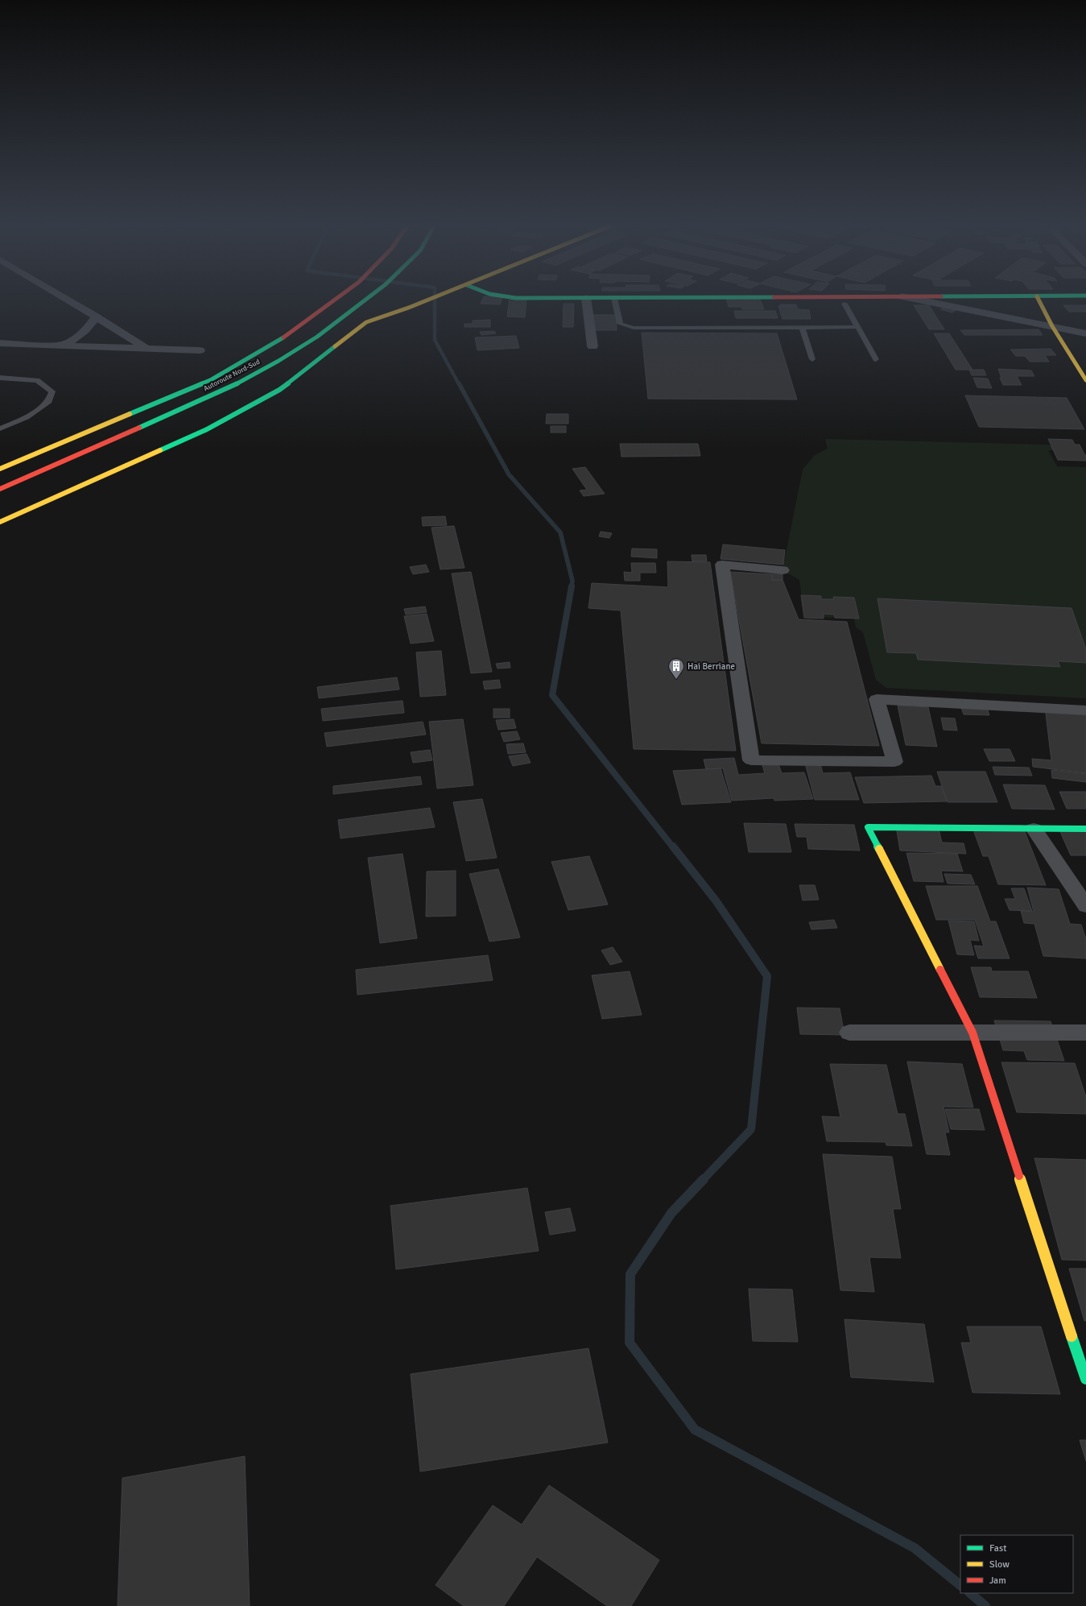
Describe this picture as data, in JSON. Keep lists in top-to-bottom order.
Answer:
{
  "streets": {
    "main road": ["Autoroute Nord-Sud"]
  },
  "places": {
    "building": ["Hai Berriane"]
  },
  "legend": ["Fast", "Slow", "Jam"]
}
